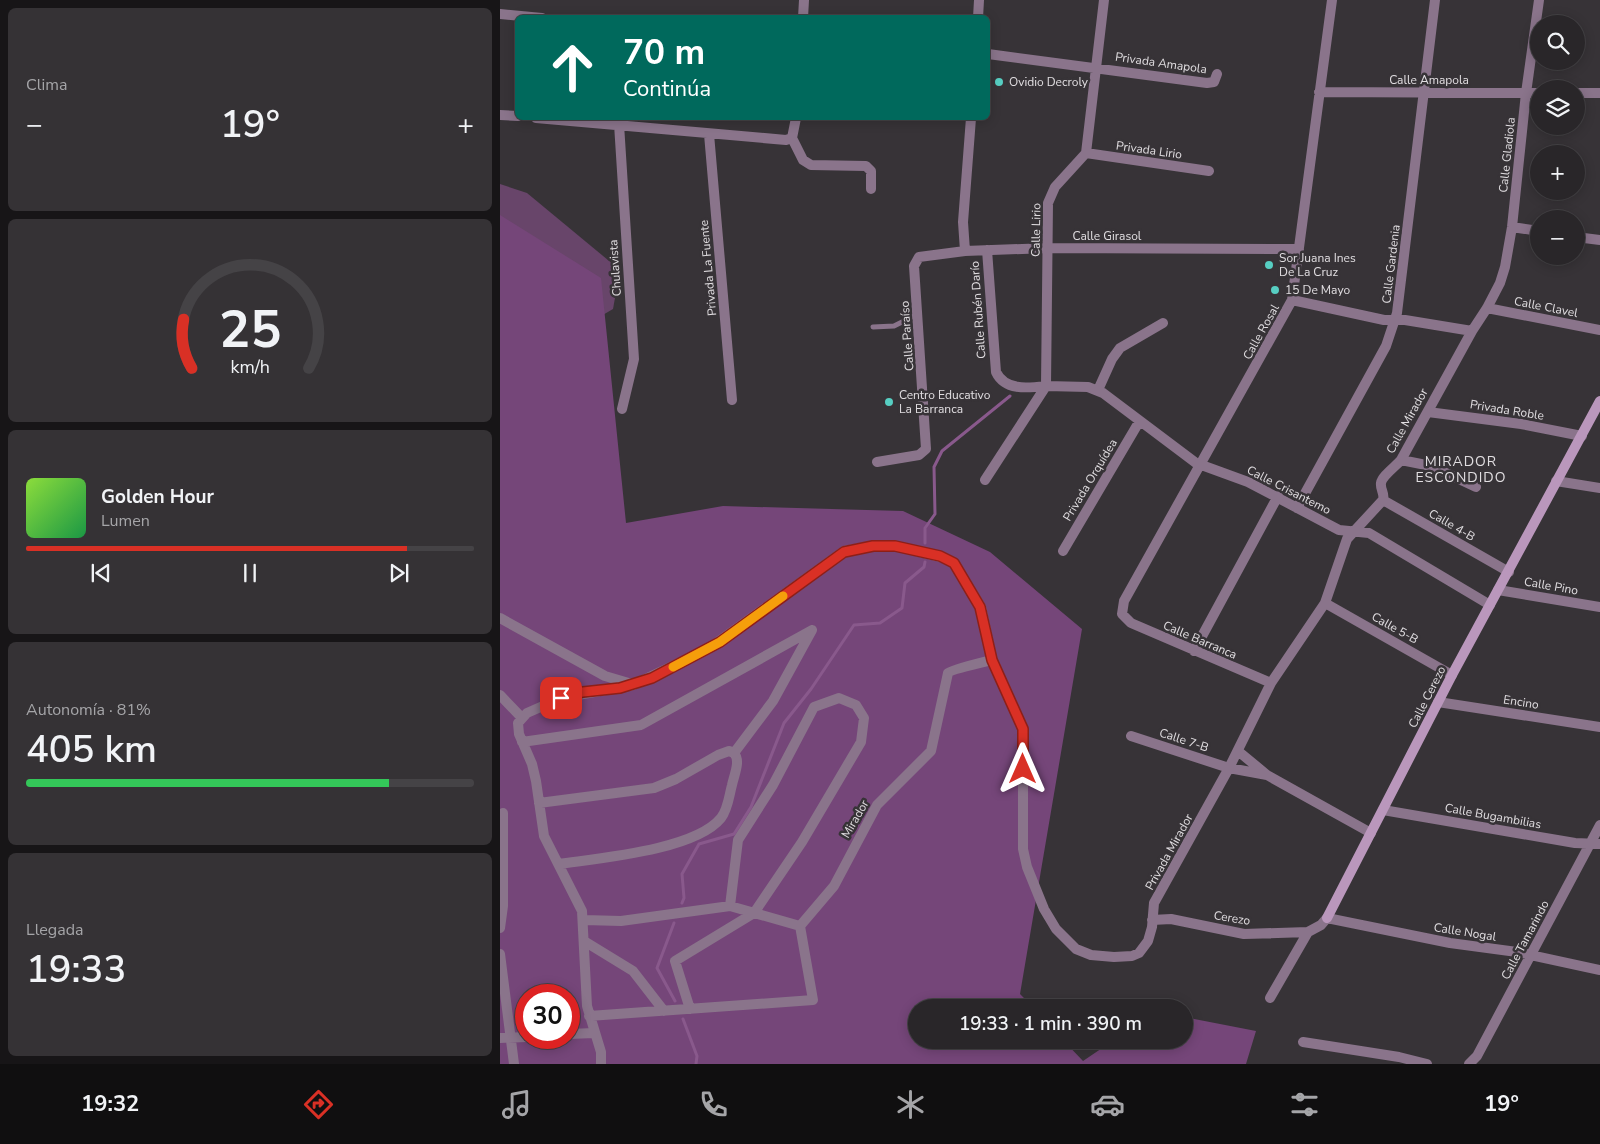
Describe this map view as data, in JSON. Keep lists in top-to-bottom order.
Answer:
{
  "streets": {
    "street": [
      "Privada Amapola",
      "Calle Amapola",
      "Privada Lirio",
      "Calle Gladiola",
      "Calle Lirio",
      "Calle Girasol",
      "Calle Gardenia",
      "Chulavista",
      "Privada La Fuente",
      "Calle Clavel",
      "Calle Rubén Darío",
      "Calle Rosal",
      "Calle Paraíso",
      "Privada Roble",
      "Calle Mirador",
      "Privada Orquídea",
      "Calle Crisantemo",
      "Calle 4-B",
      "Calle Pino",
      "Calle 5-B",
      "Calle Barranca",
      "Calle Cerezo",
      "Encino",
      "Calle 7-B",
      "Calle Bugambilias",
      "Mirador",
      "Privada Mirador",
      "Cerezo",
      "Calle Nogal",
      "Calle Tamarindo"
    ]
  },
  "crossings": [
    ["Calle Amapola", "Calle Gladiola"],
    ["Calle Amapola", "Calle Gardenia"],
    ["Calle Amapola", "Calle Rosal"],
    ["Privada Lirio", "Calle Lirio"],
    ["Calle Gladiola", "Calle Clavel"],
    ["Calle Gladiola", "Calle Mirador"],
    ["Calle Lirio", "Calle Girasol"],
    ["Calle Lirio", "Calle Rubén Darío"],
    ["Calle Lirio", "Calle Crisantemo"],
    ["Calle Girasol", "Calle Rubén Darío"],
    ["Calle Girasol", "Calle Rosal"],
    ["Calle Girasol", "Calle Paraíso"],
    ["Calle Gardenia", "Calle Crisantemo"],
    ["Calle Clavel", "Calle Mirador"],
    ["Calle Rubén Darío", "Calle Crisantemo"],
    ["Calle Rosal", "Calle Crisantemo"],
    ["Calle Rosal", "Calle Barranca"],
    ["Privada Roble", "Calle Mirador"],
    ["Privada Roble", "Calle Cerezo"],
    ["Calle Mirador", "Calle 4-B"],
    ["Privada Orquídea", "Calle Crisantemo"],
    ["Calle Crisantemo", "Calle Cerezo"],
    ["Calle 4-B", "Calle Cerezo"],
    ["Calle Pino", "Calle Cerezo"],
    ["Calle 5-B", "Calle Cerezo"],
    ["Calle Cerezo", "Encino"],
    ["Calle Cerezo", "Calle Bugambilias"],
    ["Calle Cerezo", "Cerezo"],
    ["Calle Cerezo", "Calle Nogal"],
    ["Calle 7-B", "Privada Mirador"],
    ["Calle Bugambilias", "Calle Tamarindo"],
    ["Mirador", "Privada Mirador"],
    ["Privada Mirador", "Cerezo"],
    ["Calle Nogal", "Calle Tamarindo"]
  ],
  "districts": ["MIRADOR ESCONDIDO"],
  "places": [
    "Ovidio Decroly",
    "Sor Juana Ines De La Cruz",
    "15 De Mayo",
    "Centro Educativo La Barranca"
  ],
  "page": {
    "tile": [
      "Clima",
      ["Autonomía · 81%", "405 km"],
      ["Llegada", "19:33"]
    ],
    "map_buttons": ["+", "−"],
    "turn": ["70 m", "Continúa"],
    "heat": ["−", "19°", "+"],
    "song": ["Golden Hour", "Lumen"],
    "limit": "30",
    "trip": "19:33 · 1 min · 390 m",
    "tabs": ["19:32", "19°"],
    "gauge": ["25", "km/h"]
  }
}
